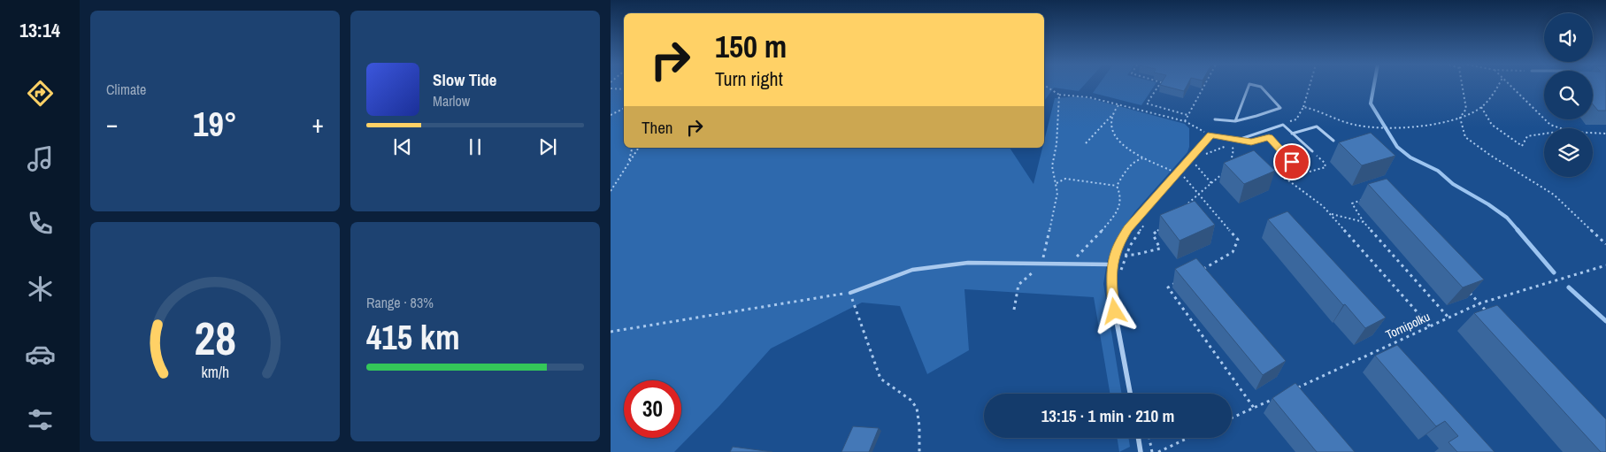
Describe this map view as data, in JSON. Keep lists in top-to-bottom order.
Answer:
{
  "streets": {
    "path": ["Tornipolku"]
  },
  "page": {
    "tabs": "13:14",
    "tile": [
      "Climate",
      ["Range · 83%", "415 km"]
    ],
    "turn": ["150 m", "Turn right"],
    "song": ["Slow Tide", "Marlow"],
    "heat": ["−", "19°", "+"],
    "then": "Then",
    "limit": "30",
    "trip": "13:15 · 1 min · 210 m",
    "gauge": ["28", "km/h"]
  }
}
